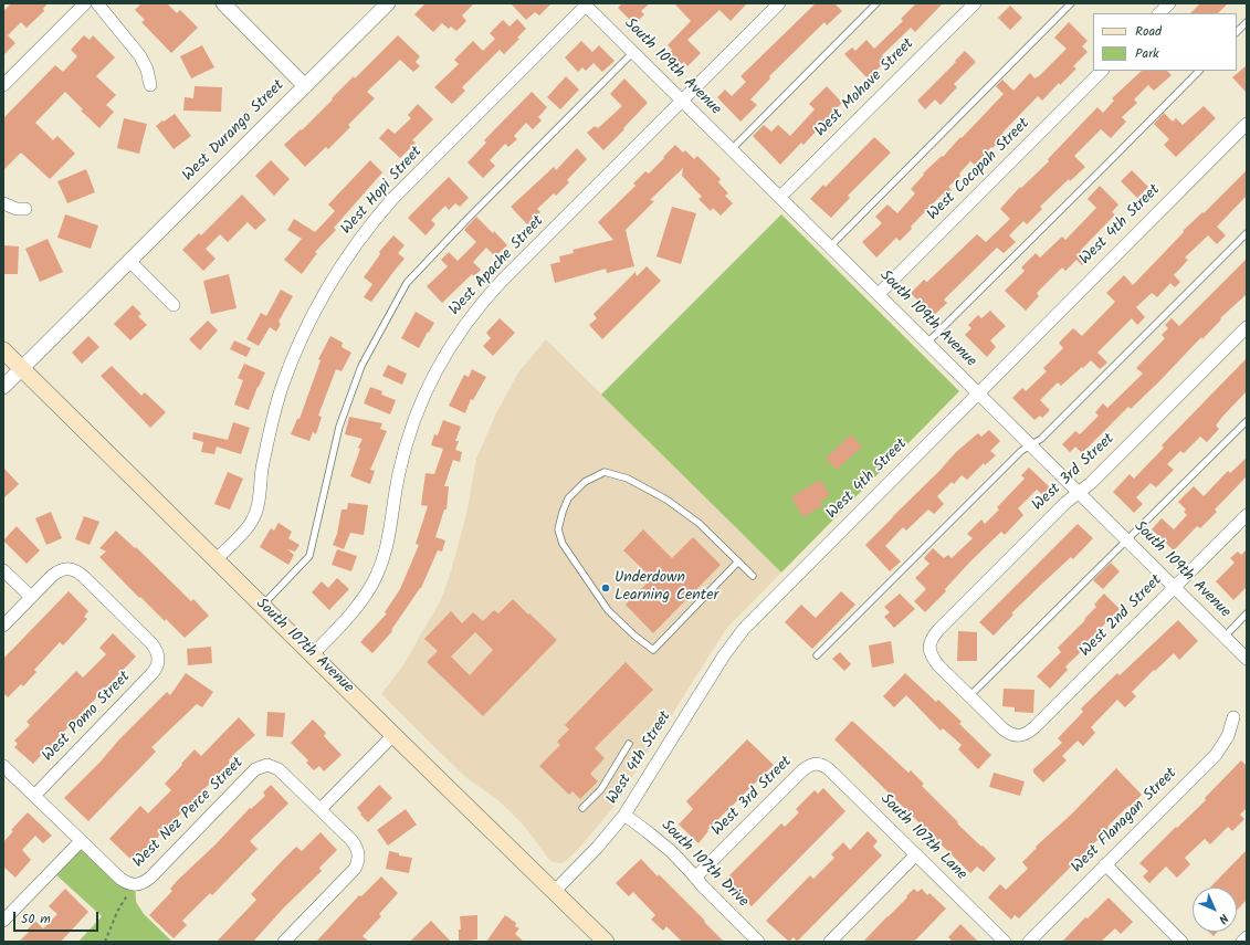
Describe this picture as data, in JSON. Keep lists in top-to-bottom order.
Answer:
{
  "streets": {
    "main road": ["South 107th Avenue"],
    "street": [
      "South 109th Avenue",
      "West Mohave Street",
      "West Durango Street",
      "West Cocopah Street",
      "West Hopi Street",
      "West 4th Street",
      "West Apache Street",
      "West 3rd Street",
      "West 2nd Street",
      "West Pomo Street",
      "West Nez Perce Street",
      "West Flanagan Street",
      "South 107th Lane",
      "South 107th Drive"
    ]
  },
  "crossings": [
    ["South 109th Avenue", "West Mohave Street"],
    ["South 109th Avenue", "West Cocopah Street"],
    ["South 109th Avenue", "West Hopi Street"],
    ["South 109th Avenue", "West 4th Street"],
    ["South 109th Avenue", "West Apache Street"],
    ["South 109th Avenue", "West 3rd Street"],
    ["South 109th Avenue", "West 2nd Street"],
    ["West Durango Street", "South 107th Avenue"],
    ["West Hopi Street", "South 107th Avenue"],
    ["West 4th Street", "South 107th Avenue"],
    ["West 4th Street", "South 107th Drive"],
    ["West Apache Street", "South 107th Avenue"],
    ["West 3rd Street", "West 2nd Street"],
    ["West 3rd Street", "South 107th Lane"],
    ["West 3rd Street", "South 107th Drive"]
  ],
  "places": ["Underdown Learning Center"],
  "legend": ["Road", "Park"],
  "scale_bar": "50 m",
  "north": "bottom right"
}
